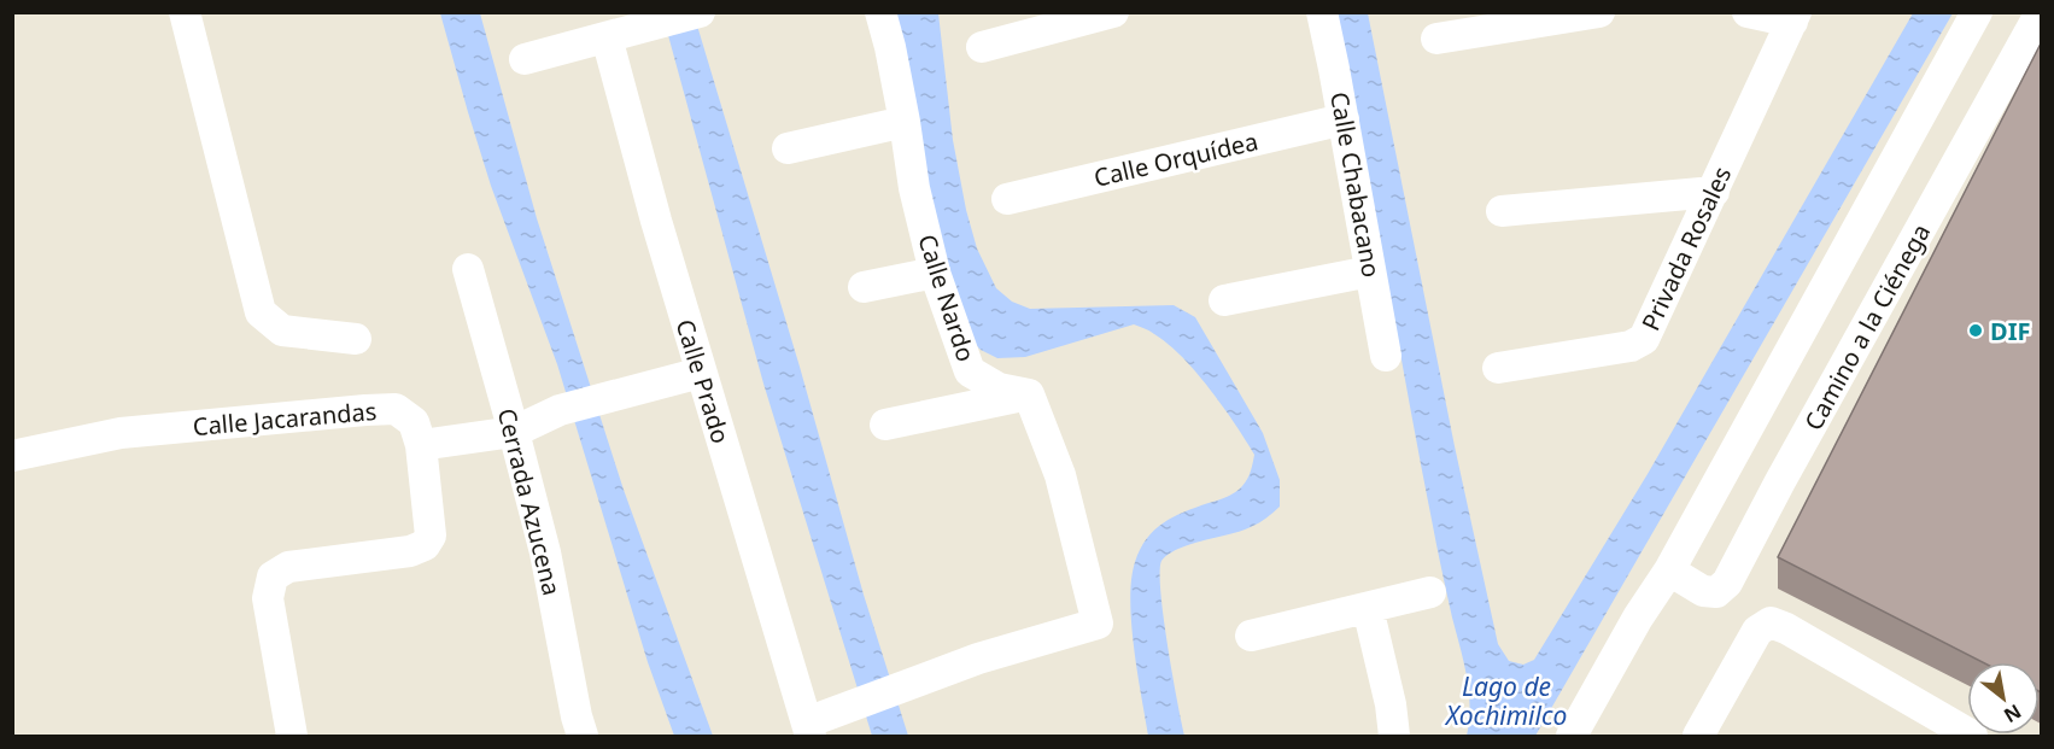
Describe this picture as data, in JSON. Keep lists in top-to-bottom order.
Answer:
{
  "streets": {
    "street": [
      "Calle Orquídea",
      "Calle Chabacano",
      "Privada Rosales",
      "Calle Nardo",
      "Camino a la Ciénega",
      "Calle Prado",
      "Calle Jacarandas",
      "Cerrada Azucena"
    ]
  },
  "crossings": [
    ["Calle Orquídea", "Calle Chabacano"],
    ["Calle Nardo", "Calle Prado"]
  ],
  "water": ["Lago de Xochimilco"],
  "places": ["DIF"],
  "north": "bottom right"
}
